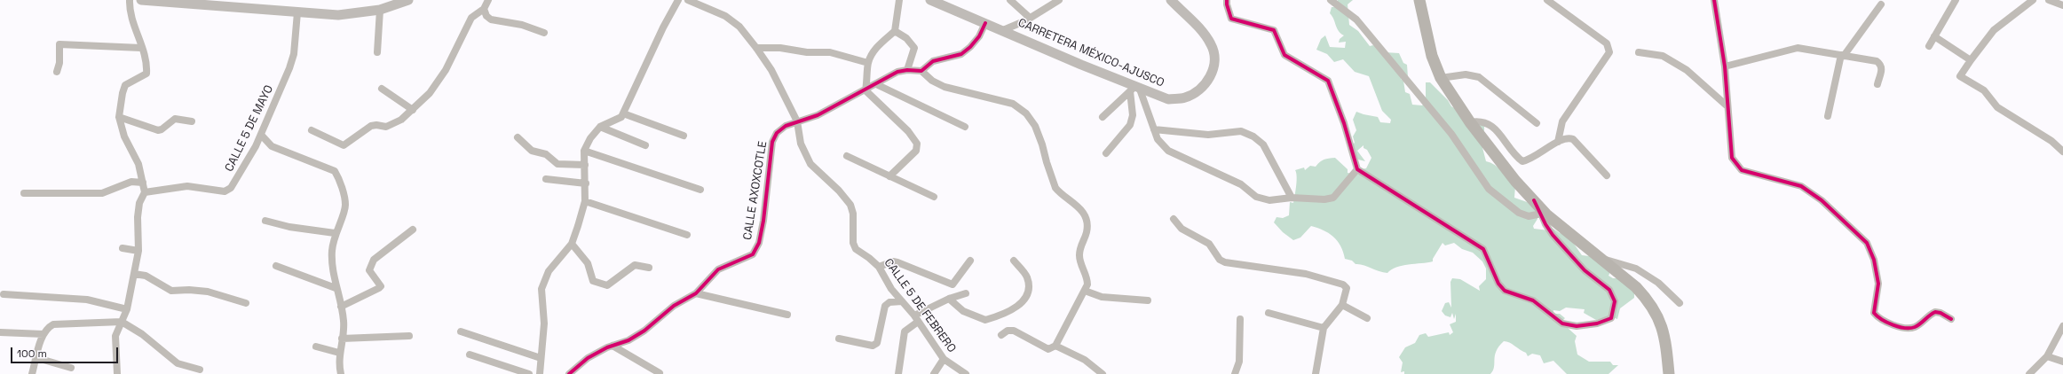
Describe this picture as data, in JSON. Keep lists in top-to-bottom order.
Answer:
{
  "streets": {
    "main road": ["CARRETERA MÉXICO-AJUSCO"],
    "street": ["CALLE 5 DE MAYO", "CALLE AXOXCOTLE", "CALLE 5 DE FEBRERO"]
  },
  "crossings": [
    ["CALLE AXOXCOTLE", "CALLE 5 DE FEBRERO"]
  ],
  "scale_bar": "100 m"
}
